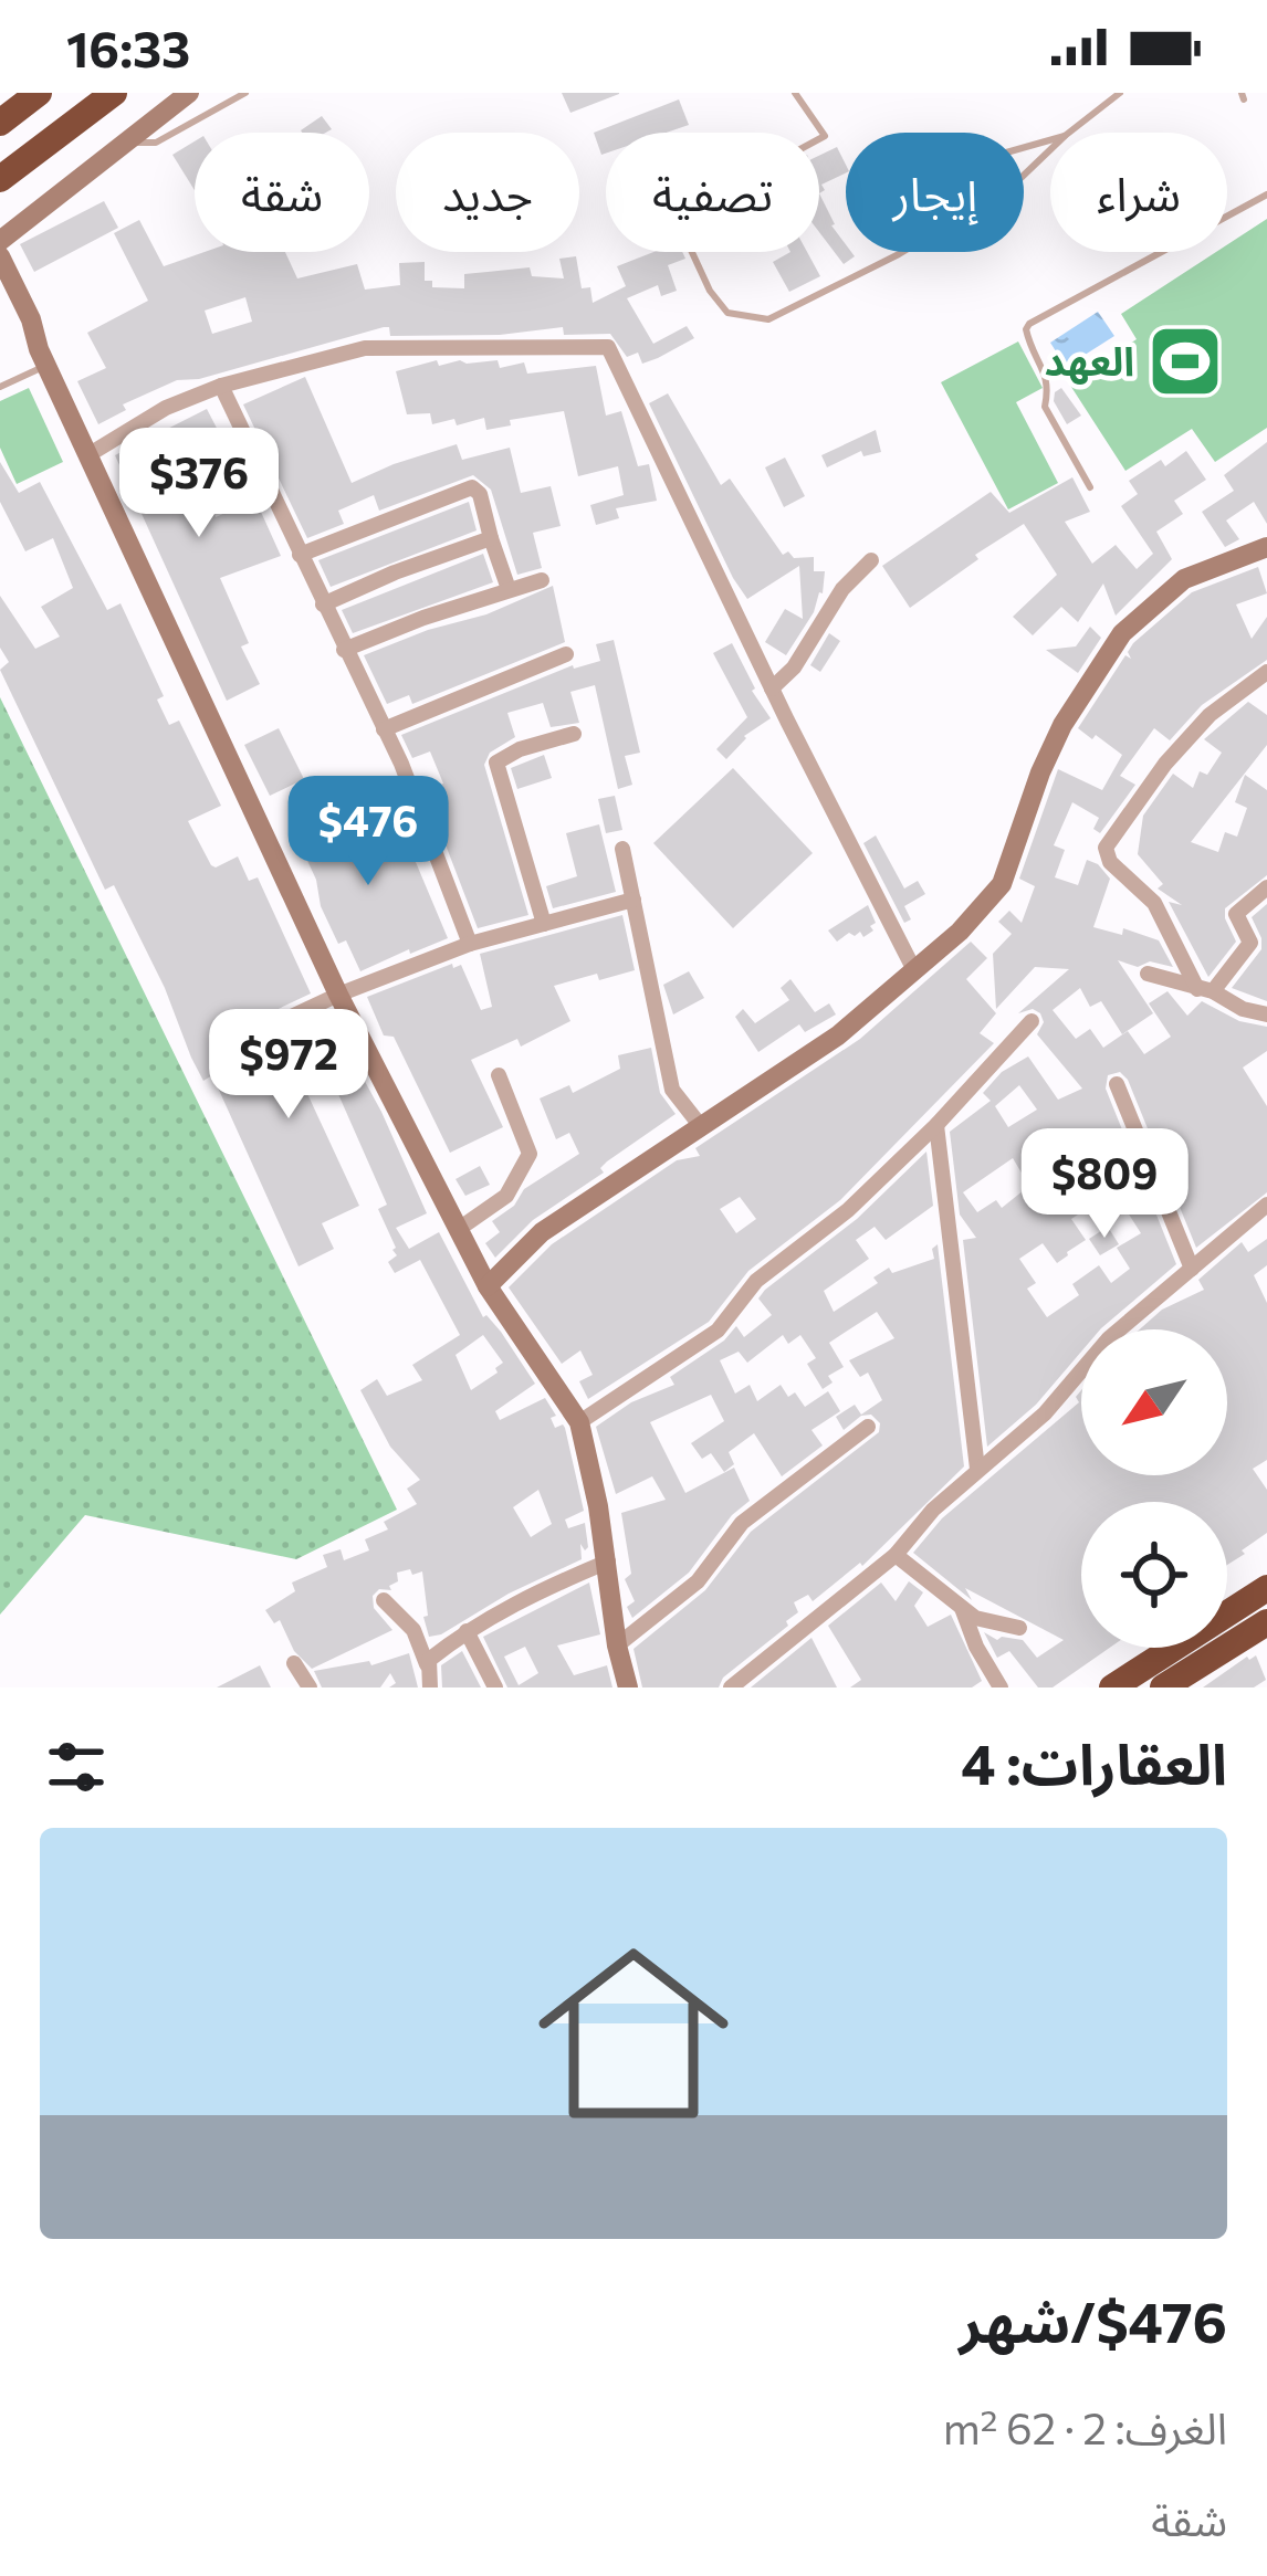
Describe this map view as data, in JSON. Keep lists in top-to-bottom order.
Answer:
{
  "places": {
    "sports": ["العهد"]
  },
  "north": "bottom left",
  "page": {
    "status": "16:33",
    "chip": [
      "شراء",
      "إيجار",
      "تصفية",
      "جديد",
      "شقة"
    ],
    "price": [
      "$376",
      "$476",
      "$972",
      "$809"
    ],
    "heading": "العقارات: 4",
    "list": [
      {
        "name": "$476/شهر",
        "note": "الغرف: 2 · 62 m² · شقة"
      }
    ]
  }
}
